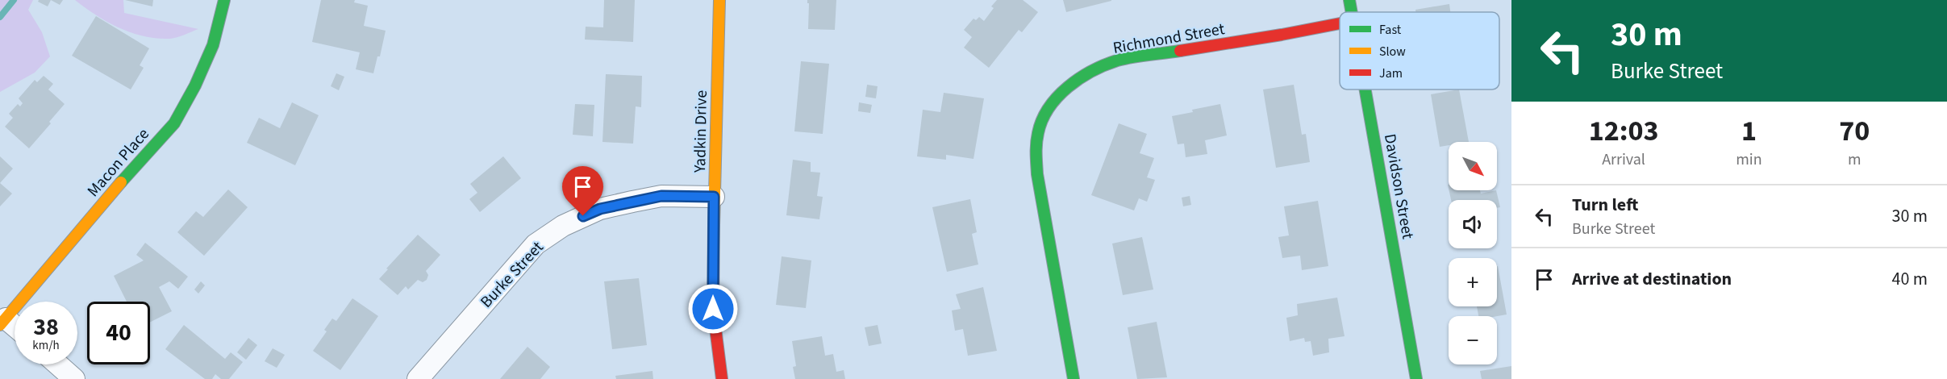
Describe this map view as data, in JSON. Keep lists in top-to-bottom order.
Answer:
{
  "streets": {
    "street": [
      "Richmond Street",
      "Yadkin Drive",
      "Macon Place",
      "Davidson Street",
      "Burke Street"
    ]
  },
  "crossings": [
    ["Yadkin Drive", "Burke Street"]
  ],
  "legend": ["Fast", "Slow", "Jam"],
  "north": "bottom right",
  "page": {
    "turn": ["30 m", "Burke Street"],
    "eta": [
      "12:03",
      "Arrival",
      "1",
      "min",
      "70",
      "m"
    ],
    "map_buttons": ["+", "−"],
    "list": [
      {
        "name": "Turn left",
        "note": "Burke Street",
        "value": "30 m"
      },
      {
        "name": "Arrive at destination",
        "value": "40 m"
      }
    ],
    "speed": "38 km/h",
    "limit": "40"
  }
}
